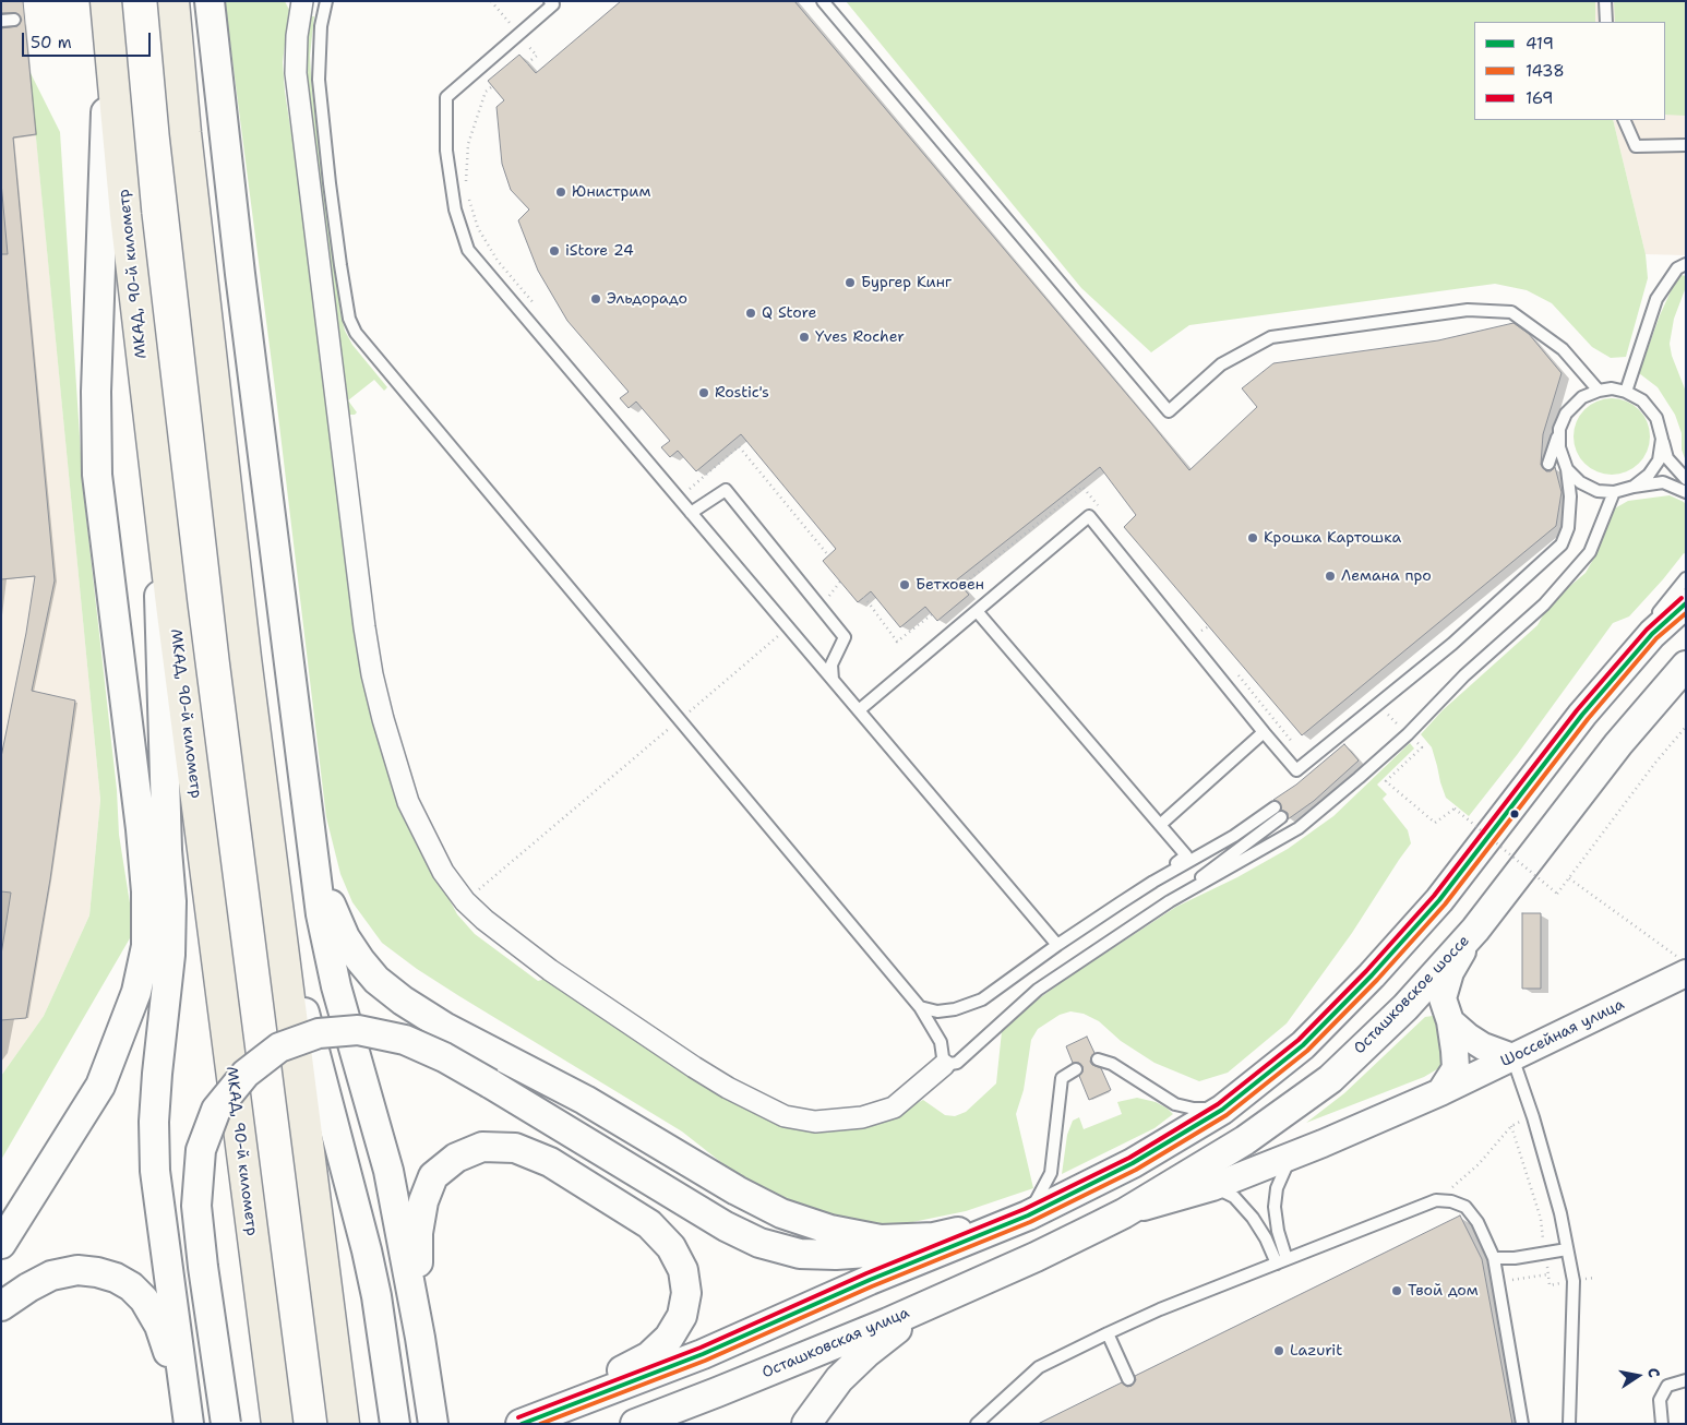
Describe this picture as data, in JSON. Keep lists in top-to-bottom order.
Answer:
{
  "streets": {
    "highway": ["МКАД, 90-й километр"],
    "main road": ["Осташковское шоссе", "Осташковская улица"],
    "street": ["Шоссейная улица"]
  },
  "crossings": [
    ["Осташковское шоссе", "Шоссейная улица"],
    ["Осташковское шоссе", "Осташковская улица"]
  ],
  "places": [
    "Юнистрим",
    "iStore 24",
    "Бургер Кинг",
    "Эльдорадо",
    "Q Store",
    "Yves Rocher",
    "Rostic's",
    "Крошка Картошка",
    "Лемана про",
    "Бетховен",
    "Твой дом",
    "Lazurit"
  ],
  "lines": ["transit line 169", "transit line 419", "transit line 1438"],
  "legend": ["419", "1438", "169"],
  "scale_bar": "50 m",
  "north": "right"
}
